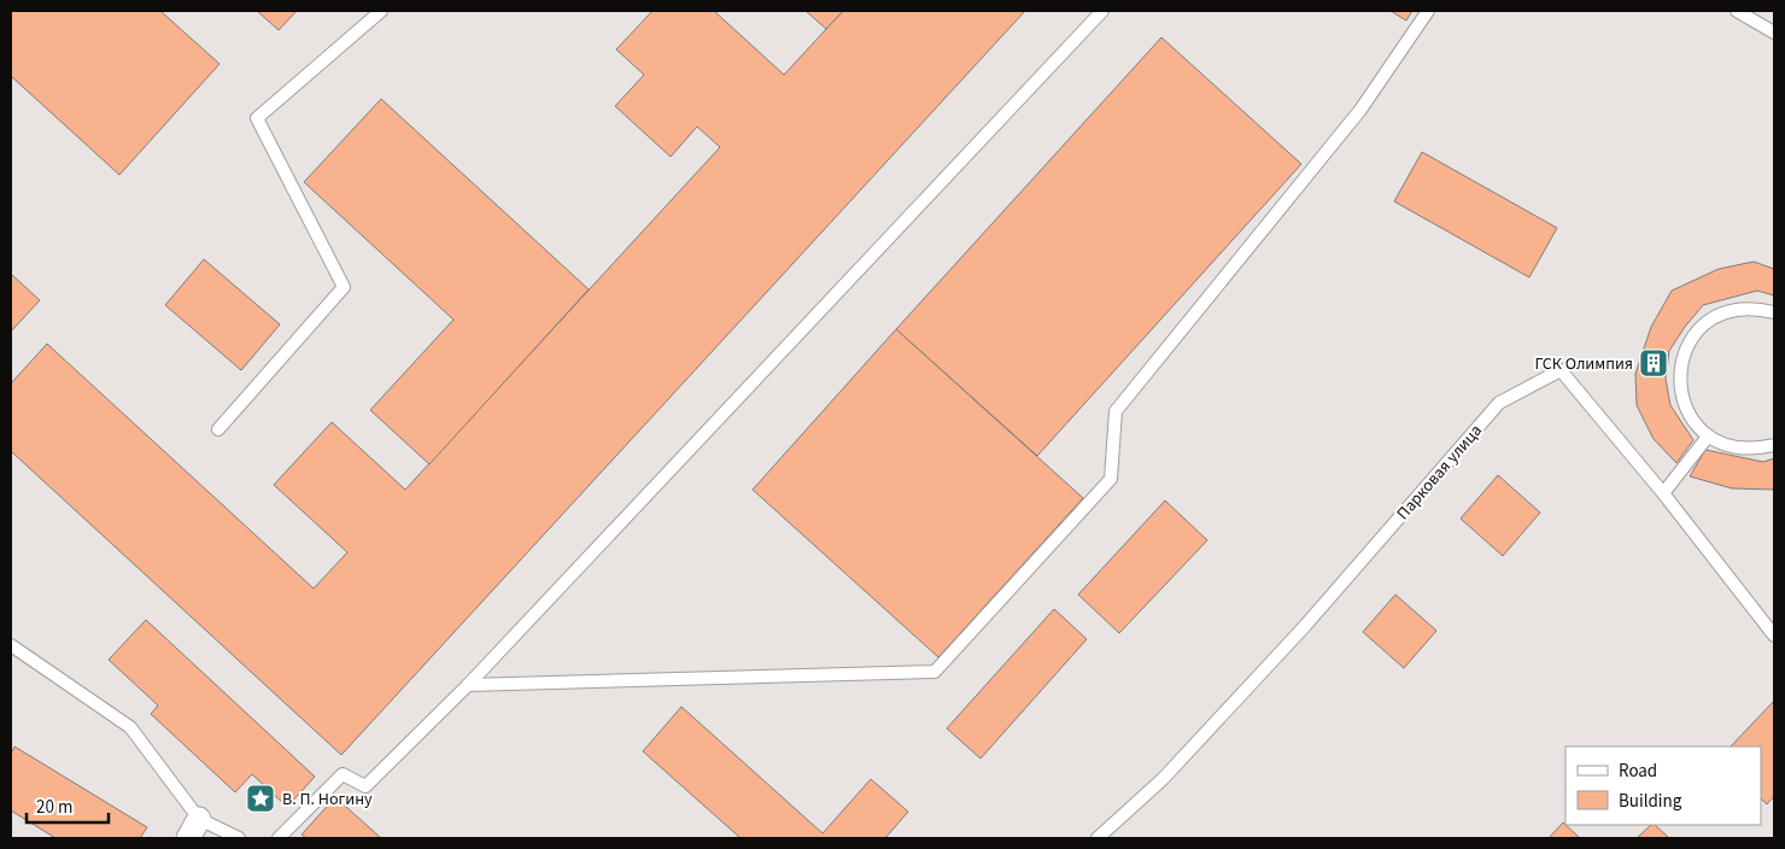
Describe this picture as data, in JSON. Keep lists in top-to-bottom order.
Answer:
{
  "streets": {
    "lane": ["Парковая улица"]
  },
  "places": {
    "building": ["ГСК Олимпия"],
    "place": ["В. П. Ногину"]
  },
  "legend": ["Road", "Building"],
  "scale_bar": "20 m"
}
